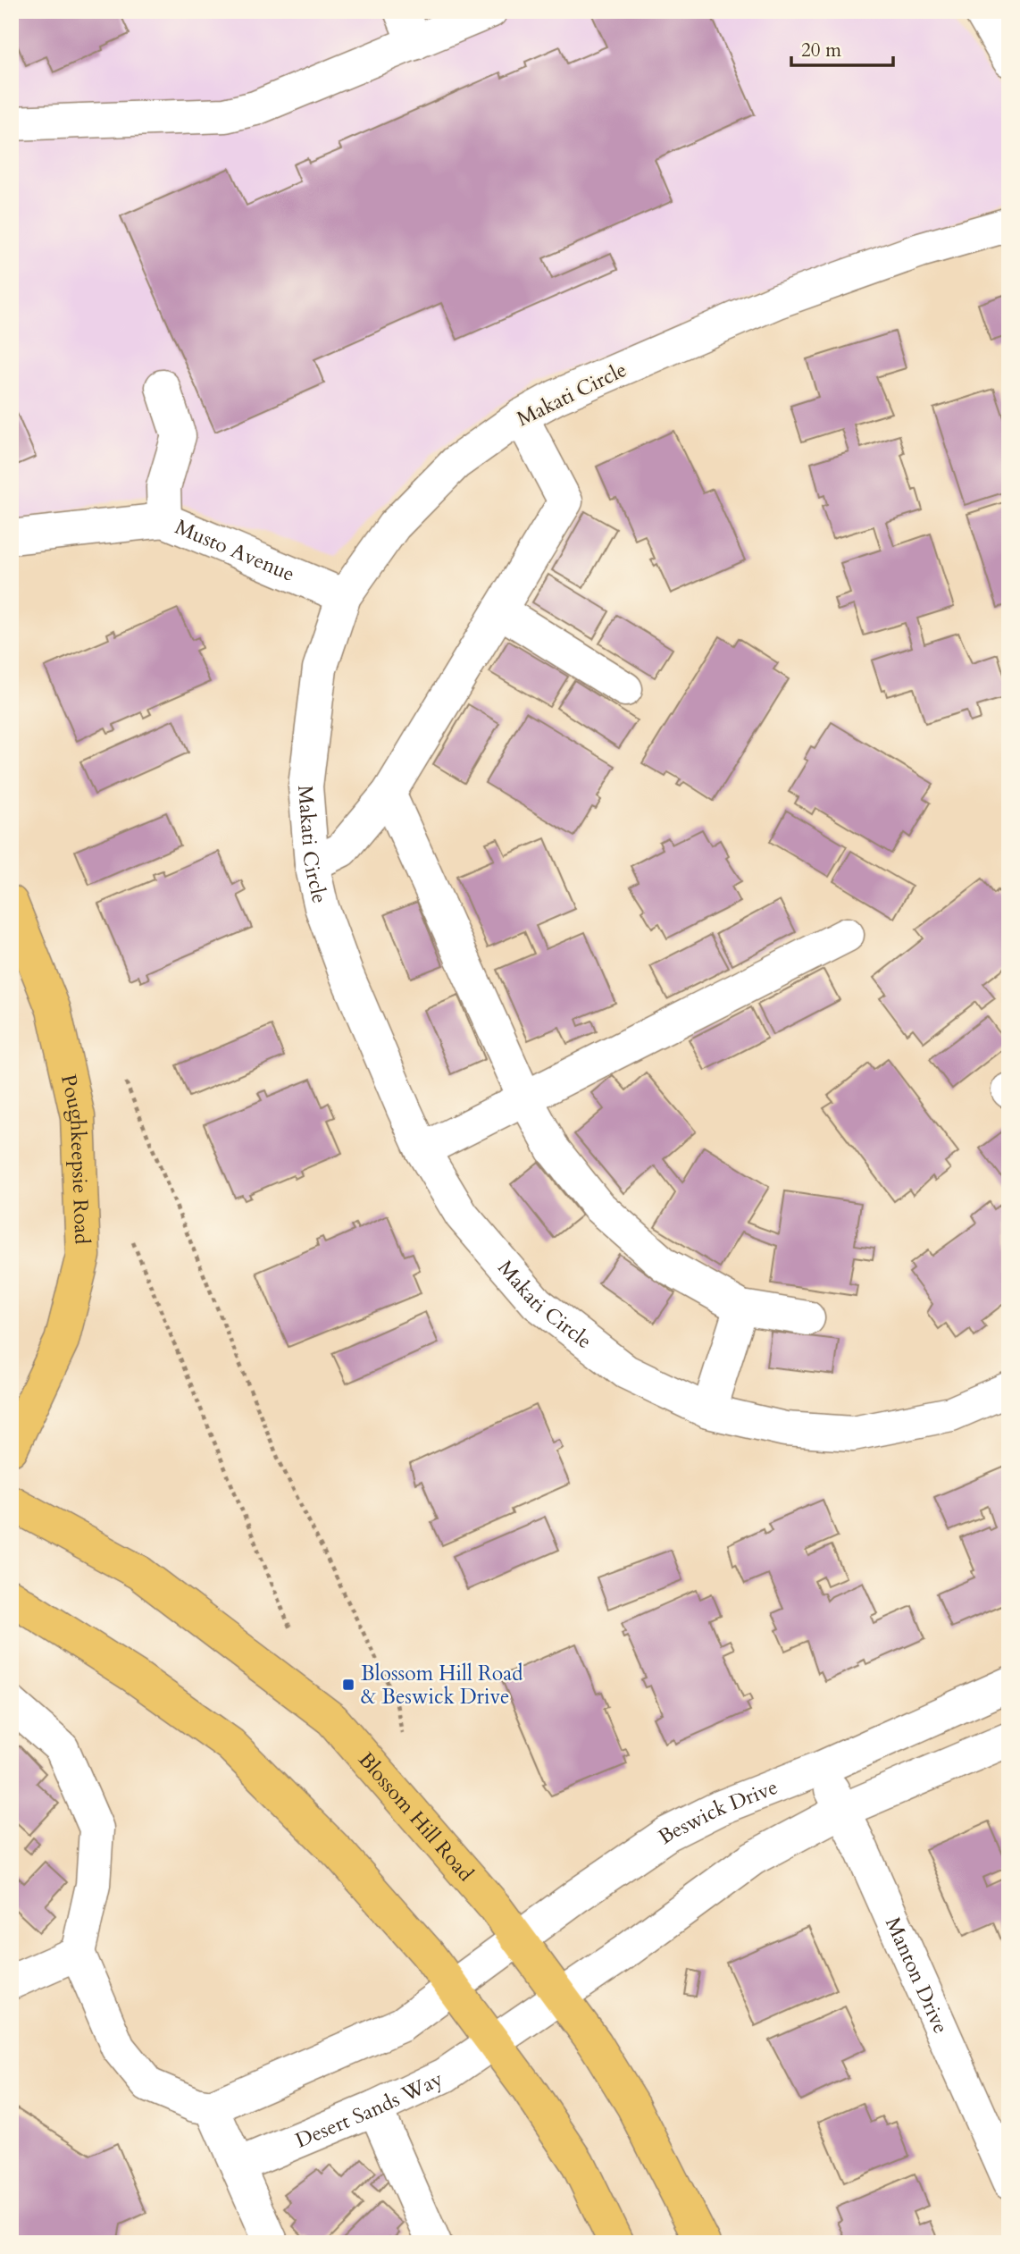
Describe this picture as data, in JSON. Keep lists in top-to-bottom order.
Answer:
{
  "streets": {
    "main road": ["Poughkeepsie Road", "Blossom Hill Road"],
    "street": [
      "Makati Circle",
      "Musto Avenue",
      "Beswick Drive",
      "Manton Drive",
      "Desert Sands Way"
    ]
  },
  "crossings": [
    ["Makati Circle", "Musto Avenue"],
    ["Beswick Drive", "Blossom Hill Road"],
    ["Beswick Drive", "Manton Drive"]
  ],
  "places": {
    "transit": ["Blossom Hill Road & Beswick Drive"]
  },
  "scale_bar": "20 m"
}
